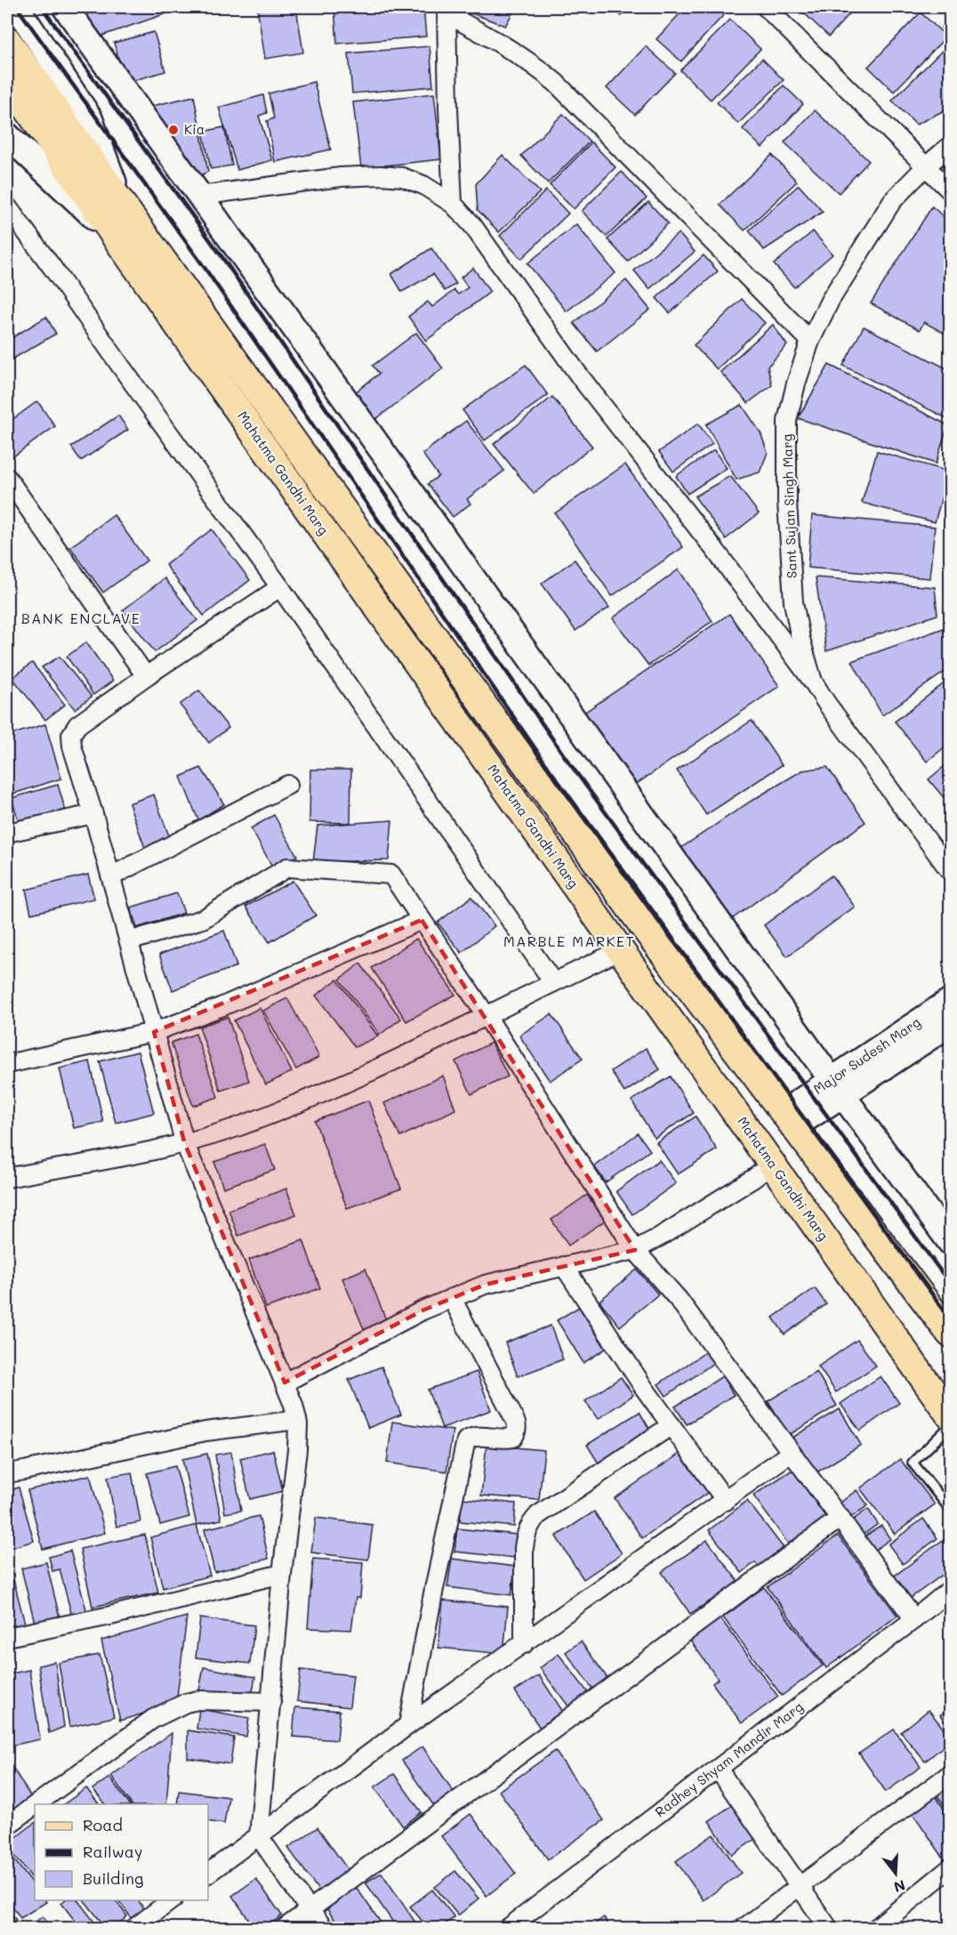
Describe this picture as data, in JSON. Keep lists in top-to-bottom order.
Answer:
{
  "streets": {
    "main road": ["Mahatma Gandhi Marg"],
    "street": ["Sant Sujan Singh Marg", "Major Sudesh Marg", "Radhey Shyam Mandir Marg"]
  },
  "crossings": [
    ["Mahatma Gandhi Marg", "Major Sudesh Marg"]
  ],
  "districts": ["BANK ENCLAVE", "MARBLE MARKET"],
  "places": ["Kia"],
  "legend": ["Road", "Railway", "Building"],
  "north": "bottom"
}
